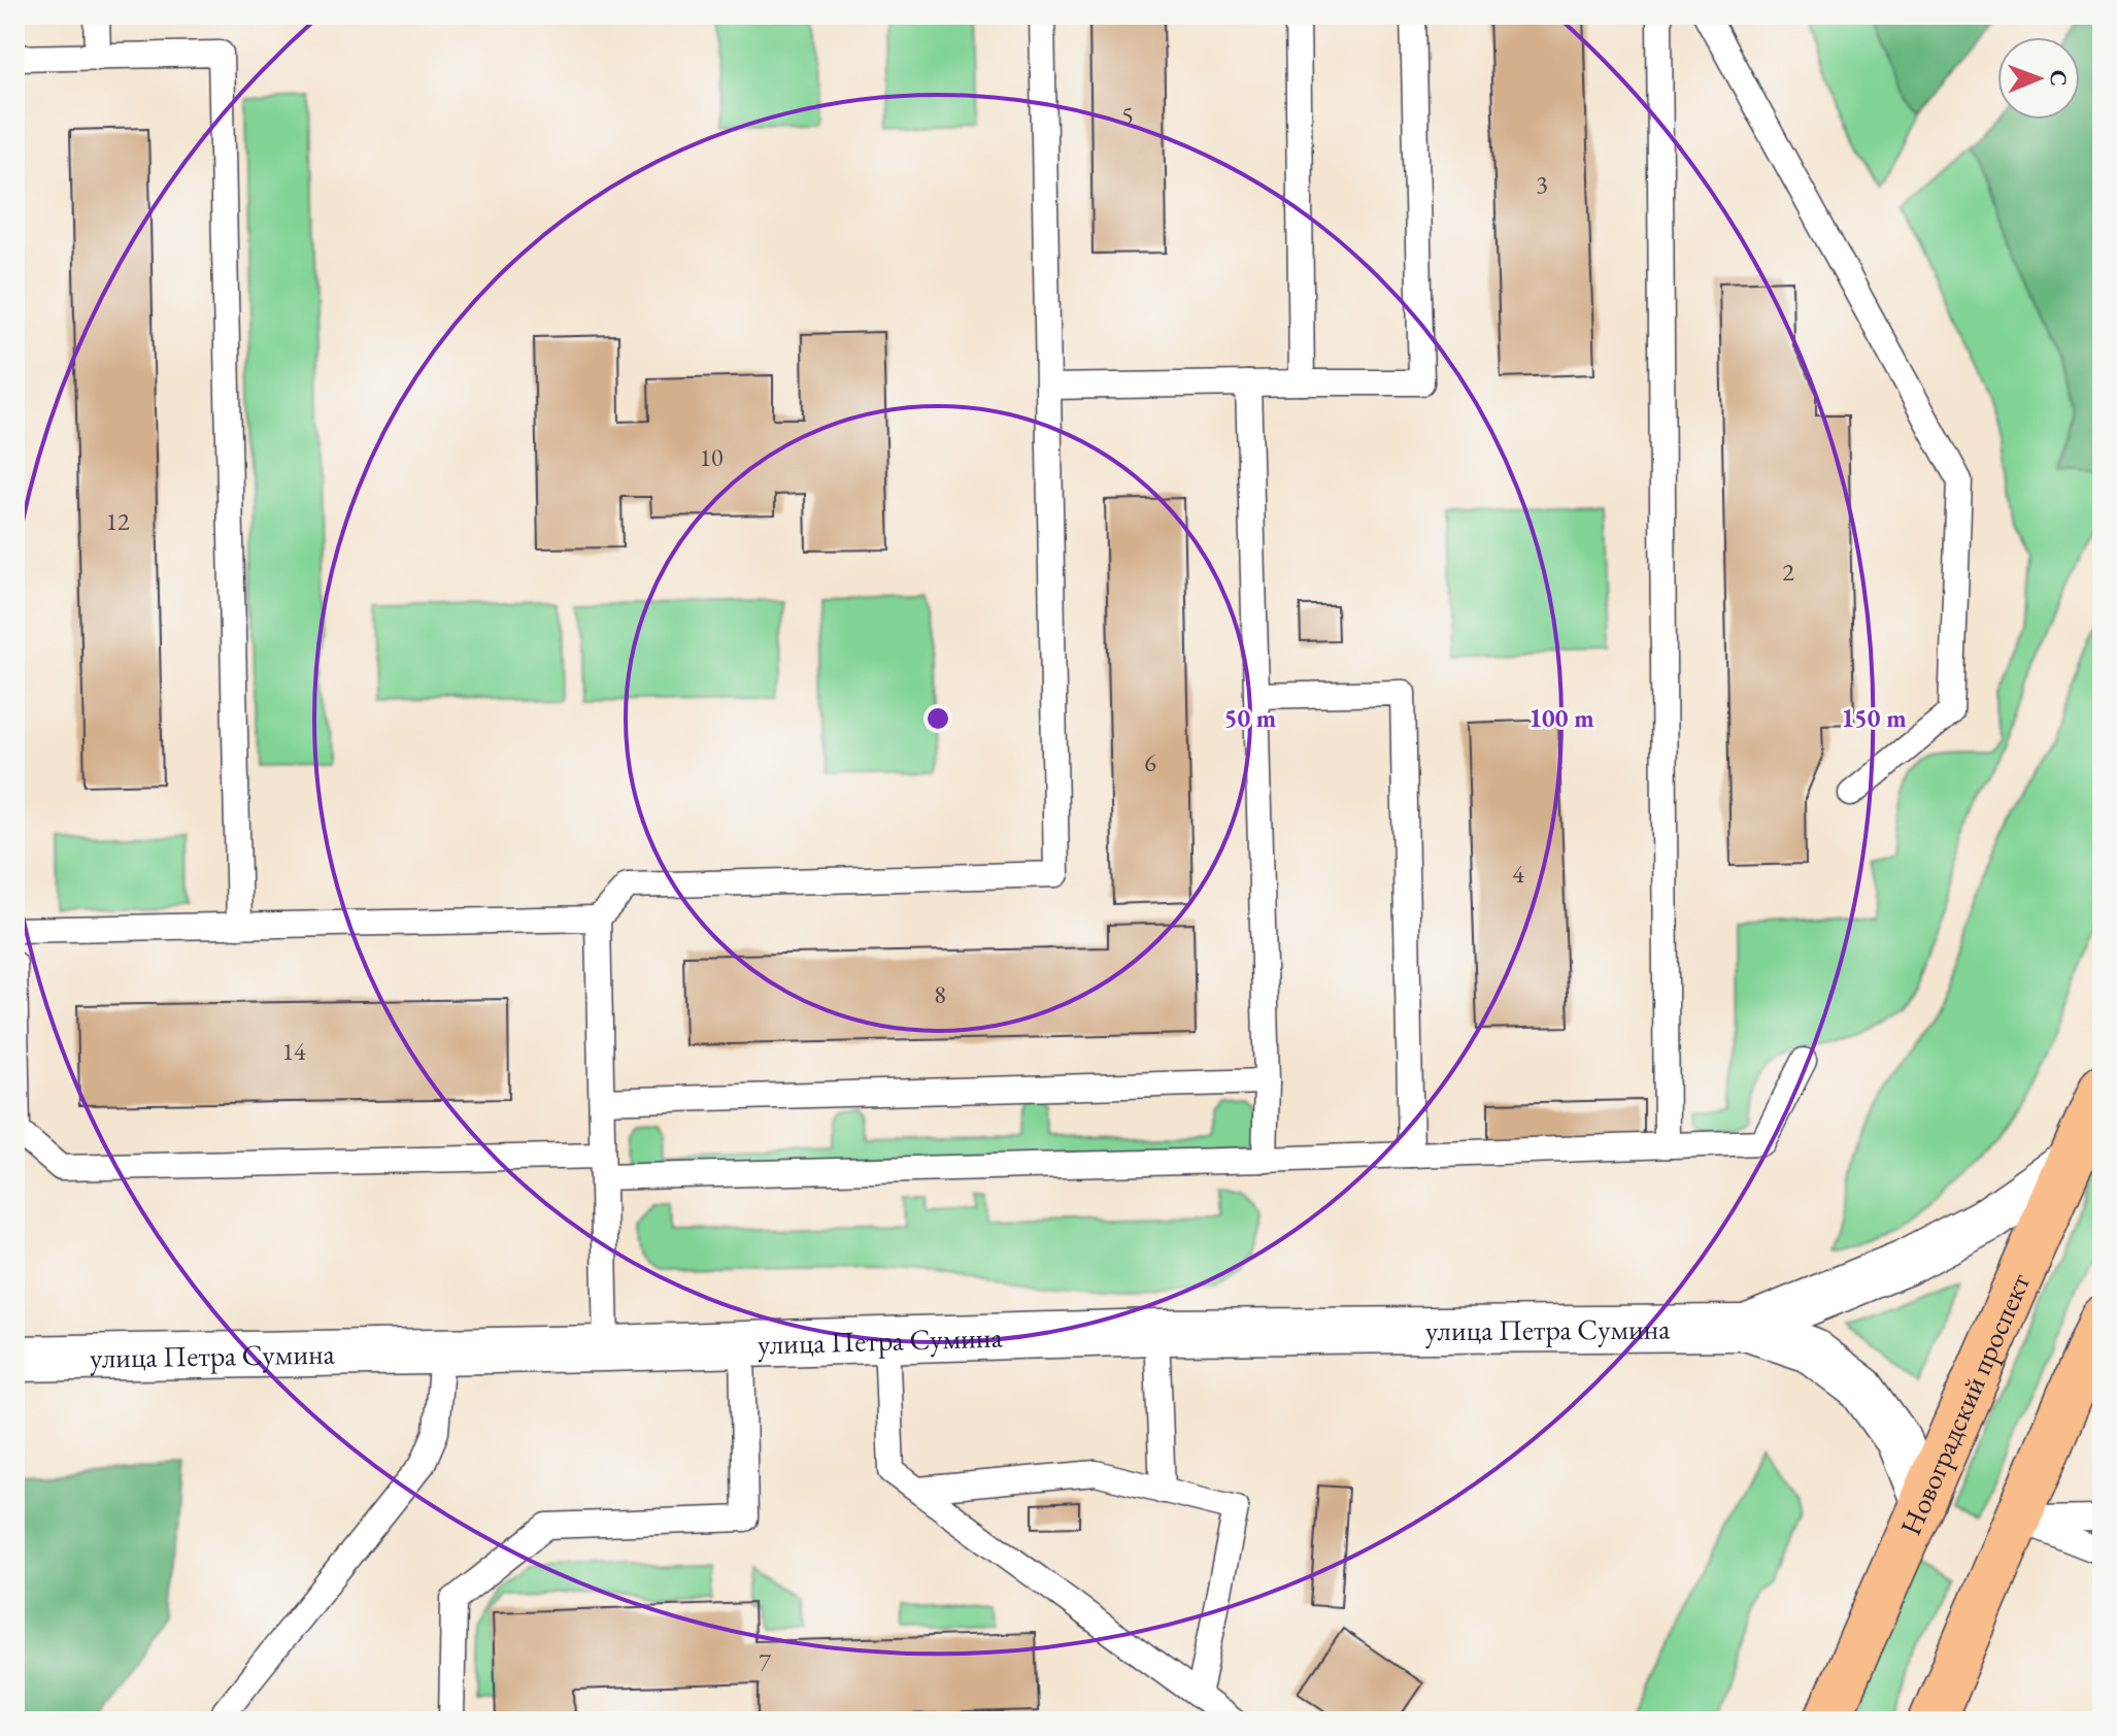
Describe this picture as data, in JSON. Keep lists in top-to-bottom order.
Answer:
{
  "streets": {
    "main road": ["Новоградский проспект"],
    "street": ["улица Петра Сумина"]
  },
  "house_numbers": [
    "5",
    "3",
    "10",
    "12",
    "2",
    "6",
    "4",
    "8",
    "14",
    "7"
  ],
  "north": "right",
  "rings": ["50 m", "100 m", "150 m"]
}
